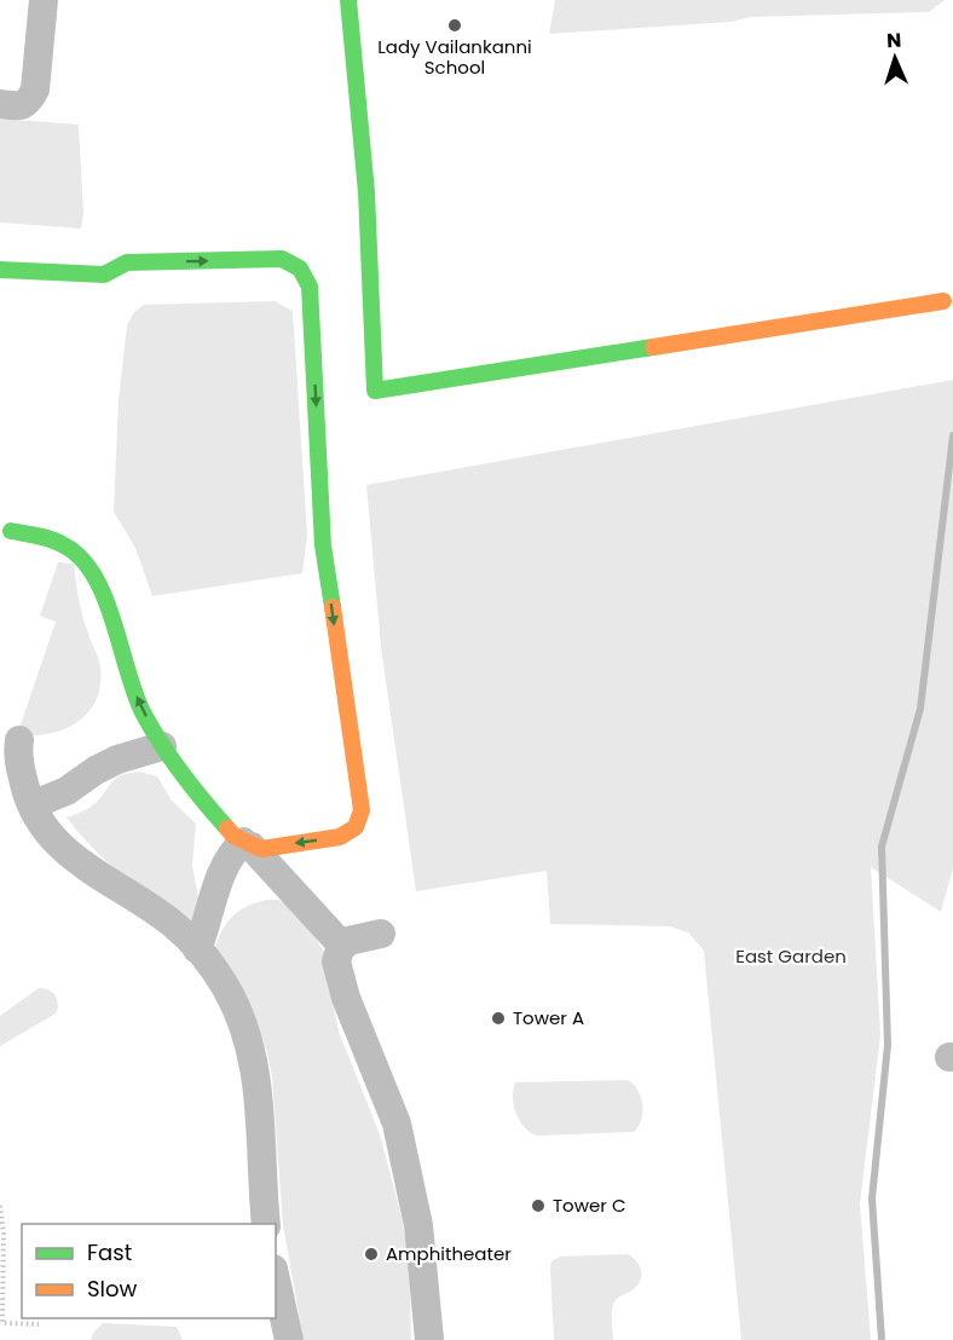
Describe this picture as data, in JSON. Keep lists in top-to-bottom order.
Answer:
{
  "parks": ["East Garden"],
  "places": [
    "Lady Vailankanni School",
    "Tower A",
    "Tower C",
    "Amphitheater"
  ],
  "legend": ["Fast", "Slow"],
  "north": "top"
}
